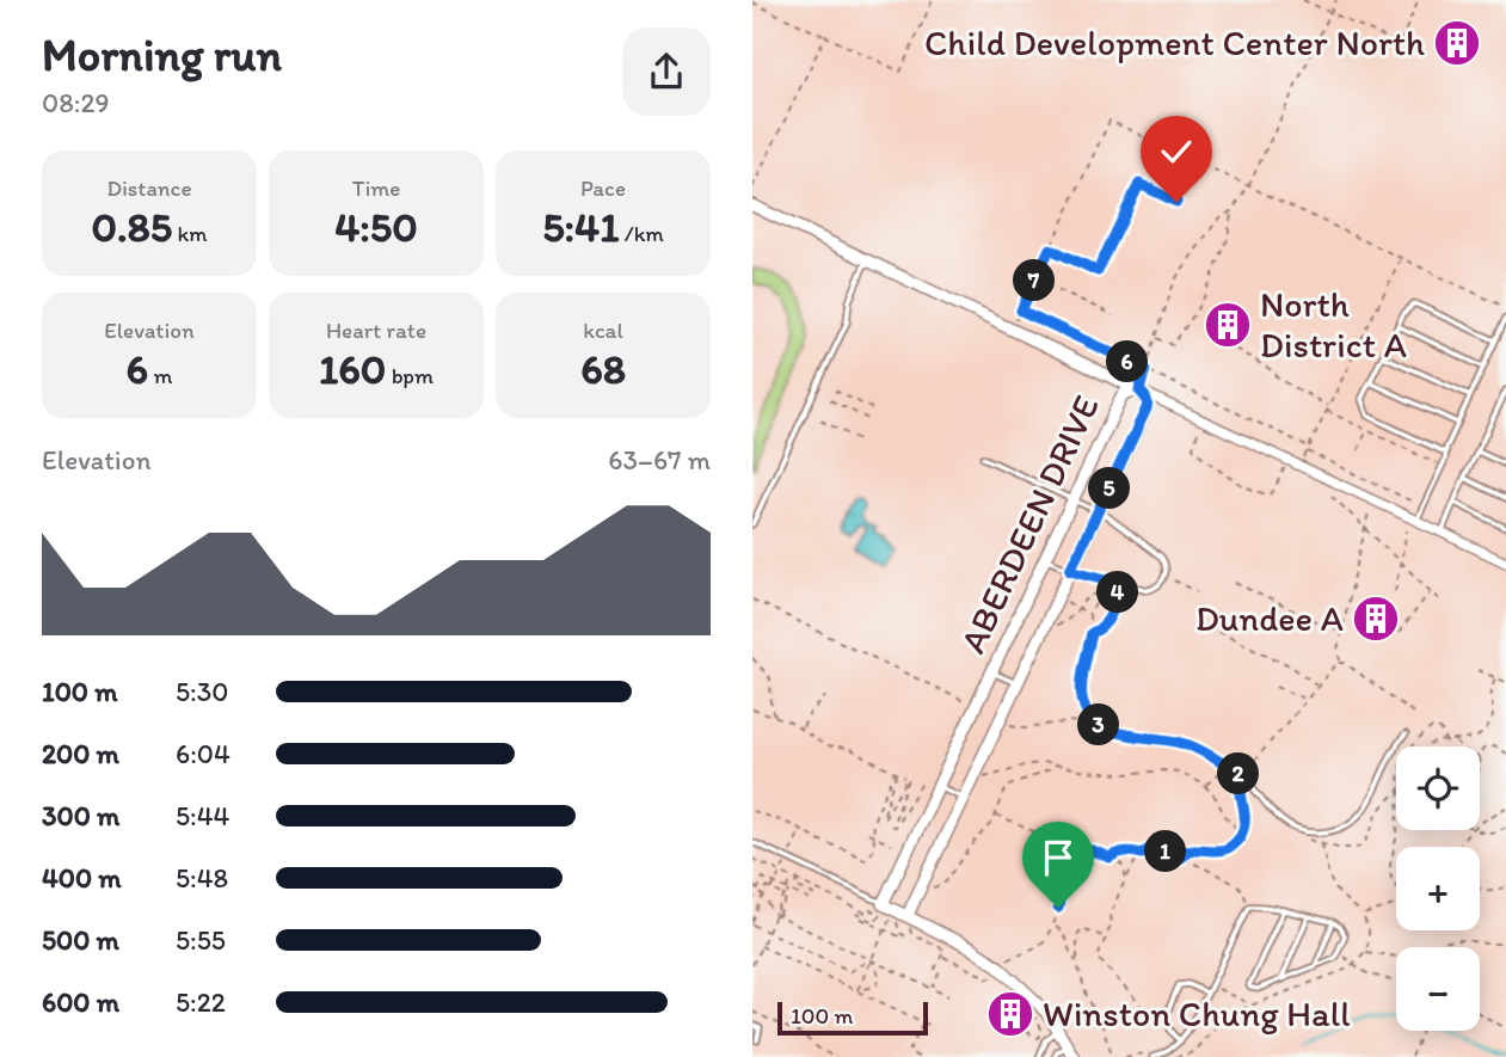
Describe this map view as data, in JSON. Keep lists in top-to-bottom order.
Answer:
{
  "streets": {
    "street": ["ABERDEEN DRIVE"]
  },
  "places": {
    "building": [
      "Child Development Center North",
      "North District A",
      "Dundee A",
      "Winston Chung Hall"
    ]
  },
  "scale_bar": "100 m",
  "page": {
    "heading": ["Morning run", "08:29"],
    "stats": [
      ["Distance", "0.85 km"],
      ["Time", "4:50"],
      ["Pace", "5:41 /km"],
      ["Elevation", "6 m"],
      ["Heart rate", "160 bpm"],
      ["kcal", "68"]
    ],
    "pins": [
      "7",
      "6",
      "5",
      "4",
      "3",
      "2",
      "1"
    ],
    "chart": ["Elevation", "63–67 m"],
    "list": [
      {
        "name": "100 m",
        "note": "5:30"
      },
      {
        "name": "200 m",
        "note": "6:04"
      },
      {
        "name": "300 m",
        "note": "5:44"
      },
      {
        "name": "400 m",
        "note": "5:48"
      },
      {
        "name": "500 m",
        "note": "5:55"
      },
      {
        "name": "600 m",
        "note": "5:22"
      }
    ],
    "map_buttons": ["+", "−"],
    "scale": "100 m"
  }
}
